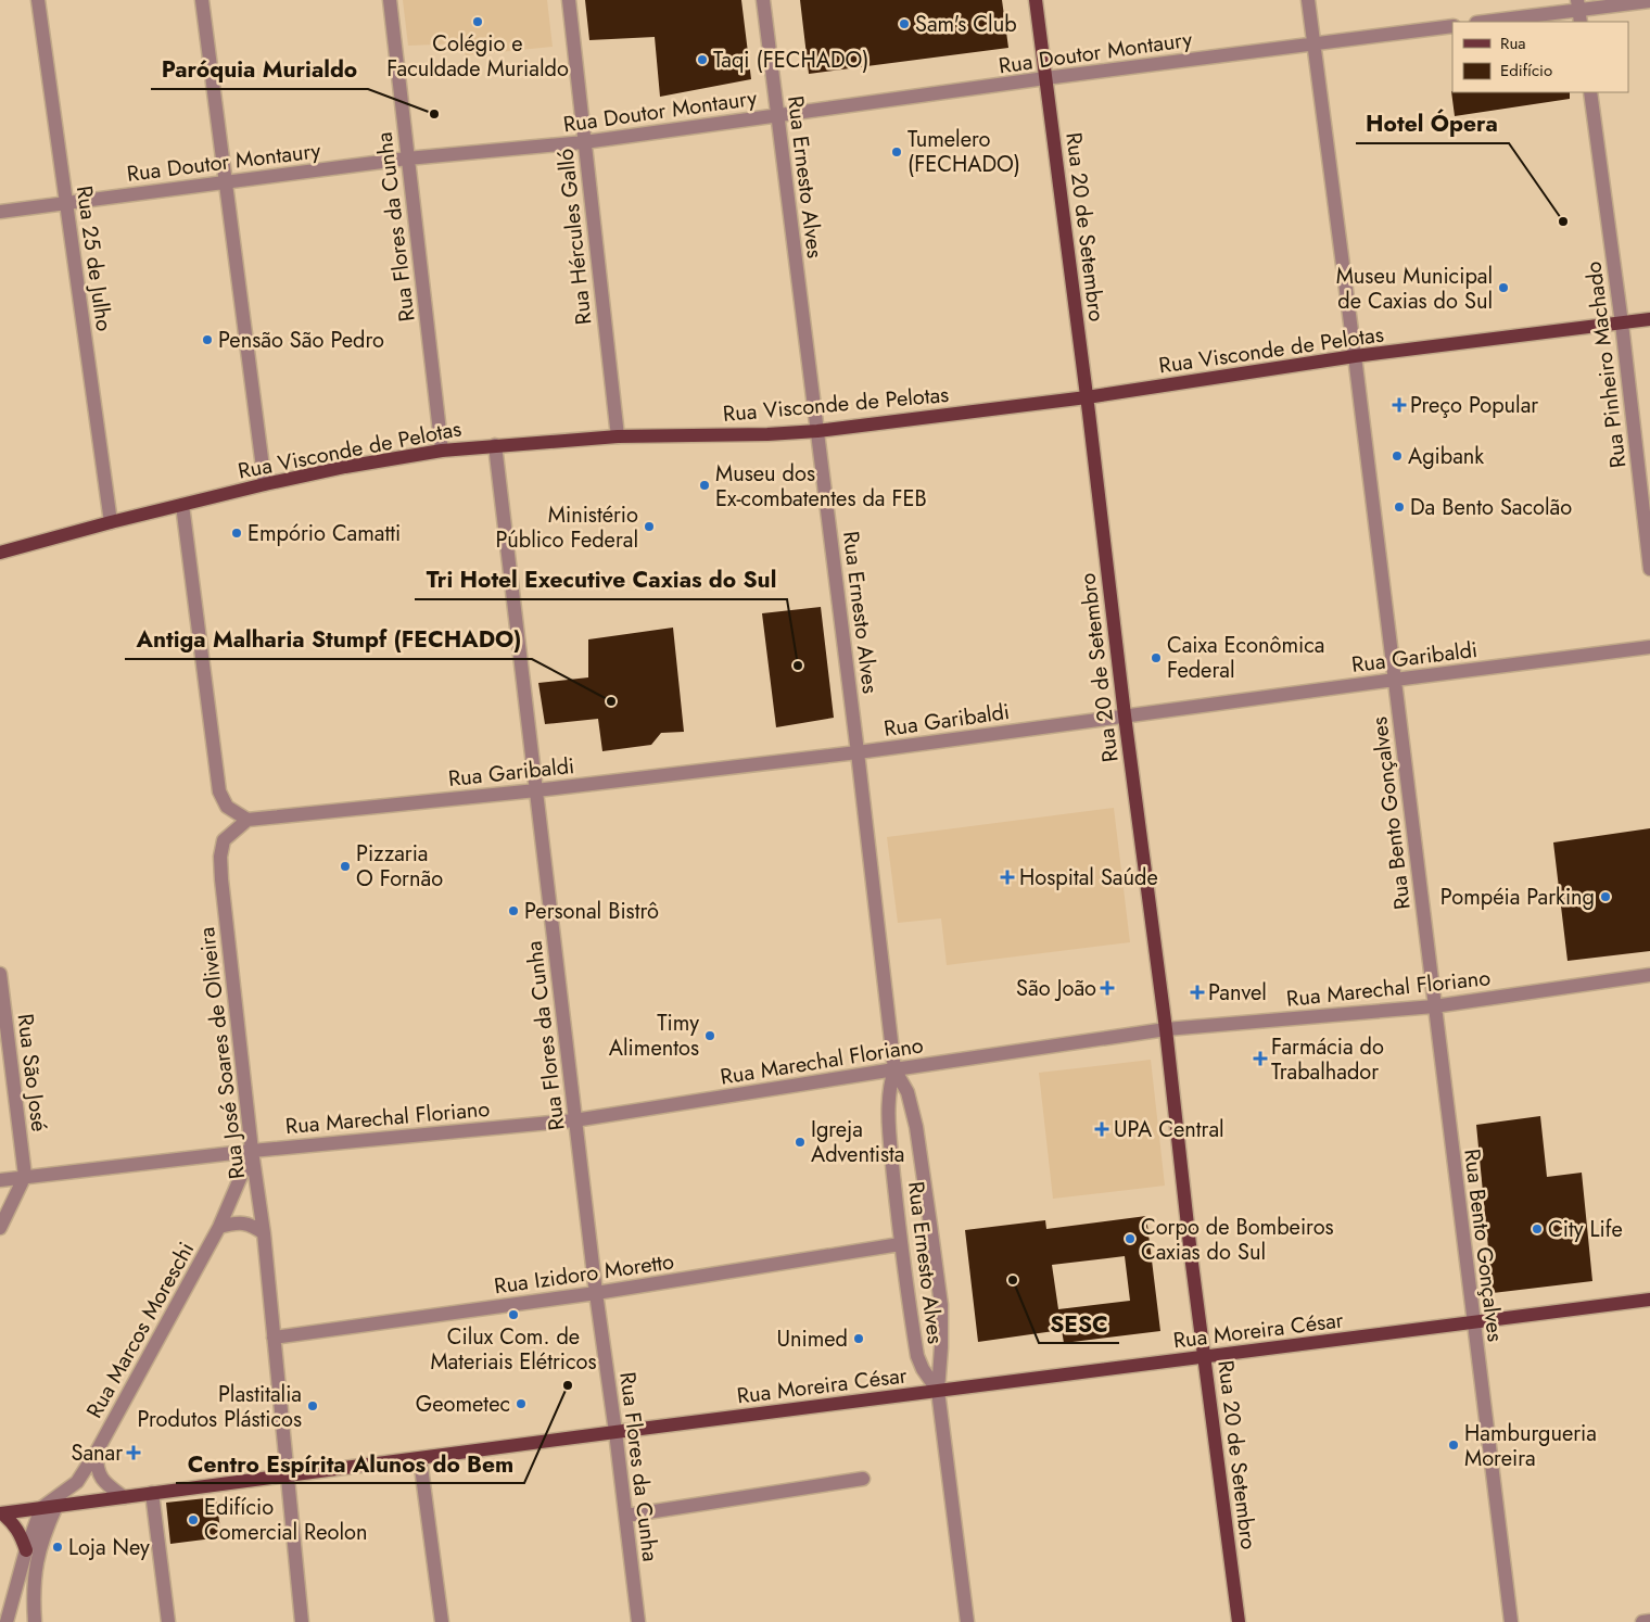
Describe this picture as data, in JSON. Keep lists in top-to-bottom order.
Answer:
{
  "streets": {
    "main road": ["Rua 20 de Setembro", "Rua Visconde de Pelotas", "Rua Moreira César"],
    "street": [
      "Rua Doutor Montaury",
      "Rua Ernesto Alves",
      "Rua Flores da Cunha",
      "Rua Hércules Galló",
      "Rua 25 de Julho",
      "Rua Pinheiro Machado",
      "Rua Garibaldi",
      "Rua Bento Gonçalves",
      "Rua Marechal Floriano",
      "Rua José Soares de Oliveira",
      "Rua São José",
      "Rua Izidoro Moretto",
      "Rua Marcos Moreschi"
    ]
  },
  "crossings": [
    ["Rua Doutor Montaury", "Rua Ernesto Alves"],
    ["Rua Doutor Montaury", "Rua Flores da Cunha"],
    ["Rua Doutor Montaury", "Rua 20 de Setembro"],
    ["Rua Doutor Montaury", "Rua Hércules Galló"],
    ["Rua Doutor Montaury", "Rua 25 de Julho"],
    ["Rua Doutor Montaury", "Rua Bento Gonçalves"],
    ["Rua Ernesto Alves", "Rua Visconde de Pelotas"],
    ["Rua Ernesto Alves", "Rua Garibaldi"],
    ["Rua Ernesto Alves", "Rua Marechal Floriano"],
    ["Rua Ernesto Alves", "Rua Izidoro Moretto"],
    ["Rua Ernesto Alves", "Rua Moreira César"],
    ["Rua Flores da Cunha", "Rua Visconde de Pelotas"],
    ["Rua Flores da Cunha", "Rua Garibaldi"],
    ["Rua Flores da Cunha", "Rua Marechal Floriano"],
    ["Rua Flores da Cunha", "Rua Izidoro Moretto"],
    ["Rua Flores da Cunha", "Rua Moreira César"],
    ["Rua 20 de Setembro", "Rua Visconde de Pelotas"],
    ["Rua 20 de Setembro", "Rua Garibaldi"],
    ["Rua 20 de Setembro", "Rua Marechal Floriano"],
    ["Rua 20 de Setembro", "Rua Moreira César"],
    ["Rua Hércules Galló", "Rua Visconde de Pelotas"],
    ["Rua 25 de Julho", "Rua Visconde de Pelotas"],
    ["Rua Visconde de Pelotas", "Rua Pinheiro Machado"],
    ["Rua Visconde de Pelotas", "Rua Bento Gonçalves"],
    ["Rua Garibaldi", "Rua Bento Gonçalves"],
    ["Rua Garibaldi", "Rua José Soares de Oliveira"],
    ["Rua Bento Gonçalves", "Rua Marechal Floriano"],
    ["Rua Bento Gonçalves", "Rua Moreira César"],
    ["Rua Marechal Floriano", "Rua José Soares de Oliveira"],
    ["Rua Marechal Floriano", "Rua São José"],
    ["Rua Marechal Floriano", "Rua Marcos Moreschi"],
    ["Rua José Soares de Oliveira", "Rua Izidoro Moretto"],
    ["Rua José Soares de Oliveira", "Rua Marcos Moreschi"],
    ["Rua José Soares de Oliveira", "Rua Moreira César"],
    ["Rua Marcos Moreschi", "Rua Moreira César"]
  ],
  "places": {
    "other": [
      "Colégio e Faculdade Murialdo",
      "Sam's Club",
      "Taqi (FECHADO)",
      "Paróquia Murialdo",
      "Tumelero (FECHADO)",
      "Hotel Ópera",
      "Museu Municipal de Caxias do Sul",
      "Pensão São Pedro",
      "Agibank",
      "Museu dos Ex-combatentes da FEB",
      "Da Bento Sacolão",
      "Ministério Público Federal",
      "Empório Camatti",
      "Caixa Econômica Federal",
      "Tri Hotel Executive Caxias do Sul",
      "Antiga Malharia Stumpf (FECHADO)",
      "Pizzaria O Fornão",
      "Pompéia Parking",
      "Personal Bistrô",
      "Timy Alimentos",
      "Igreja Adventista",
      "City Life",
      "Corpo de Bombeiros Caxias do Sul",
      "SESC",
      "Cilux Com. de Materiais Elétricos",
      "Unimed",
      "Centro Espírita Alunos do Bem",
      "Geometec",
      "Plastitalia Produtos Plásticos",
      "Hamburgueria Moreira",
      "Edifício Comercial Reolon",
      "Loja Ney"
    ],
    "health": [
      "Preço Popular",
      "Hospital Saúde",
      "São João",
      "Panvel",
      "Farmácia do Trabalhador",
      "UPA Central",
      "Sanar"
    ]
  },
  "legend": ["Rua", "Edifício"]
}
